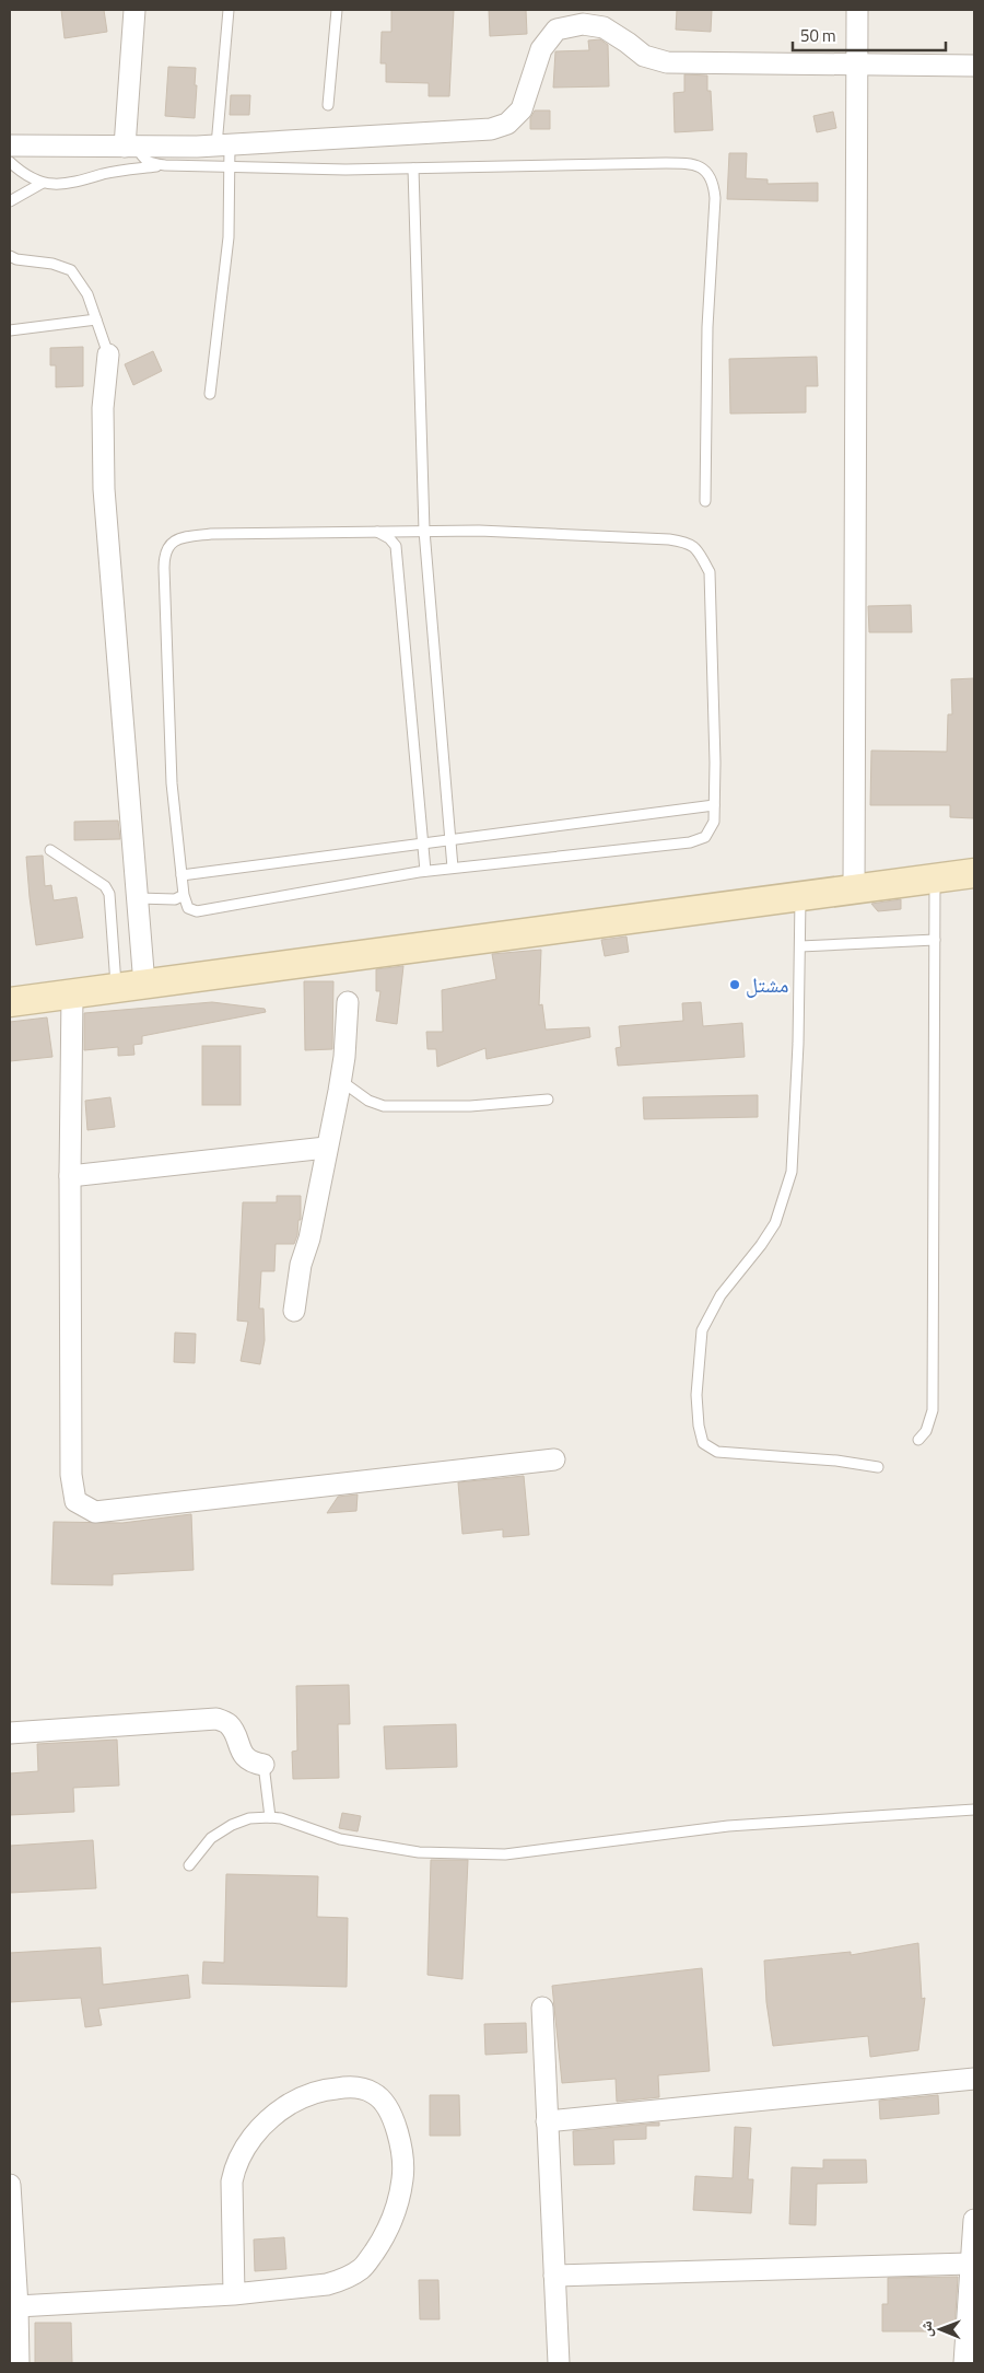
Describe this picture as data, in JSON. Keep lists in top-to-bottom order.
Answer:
{
  "places": ["مشتل"],
  "scale_bar": "50 m",
  "north": "left"
}
